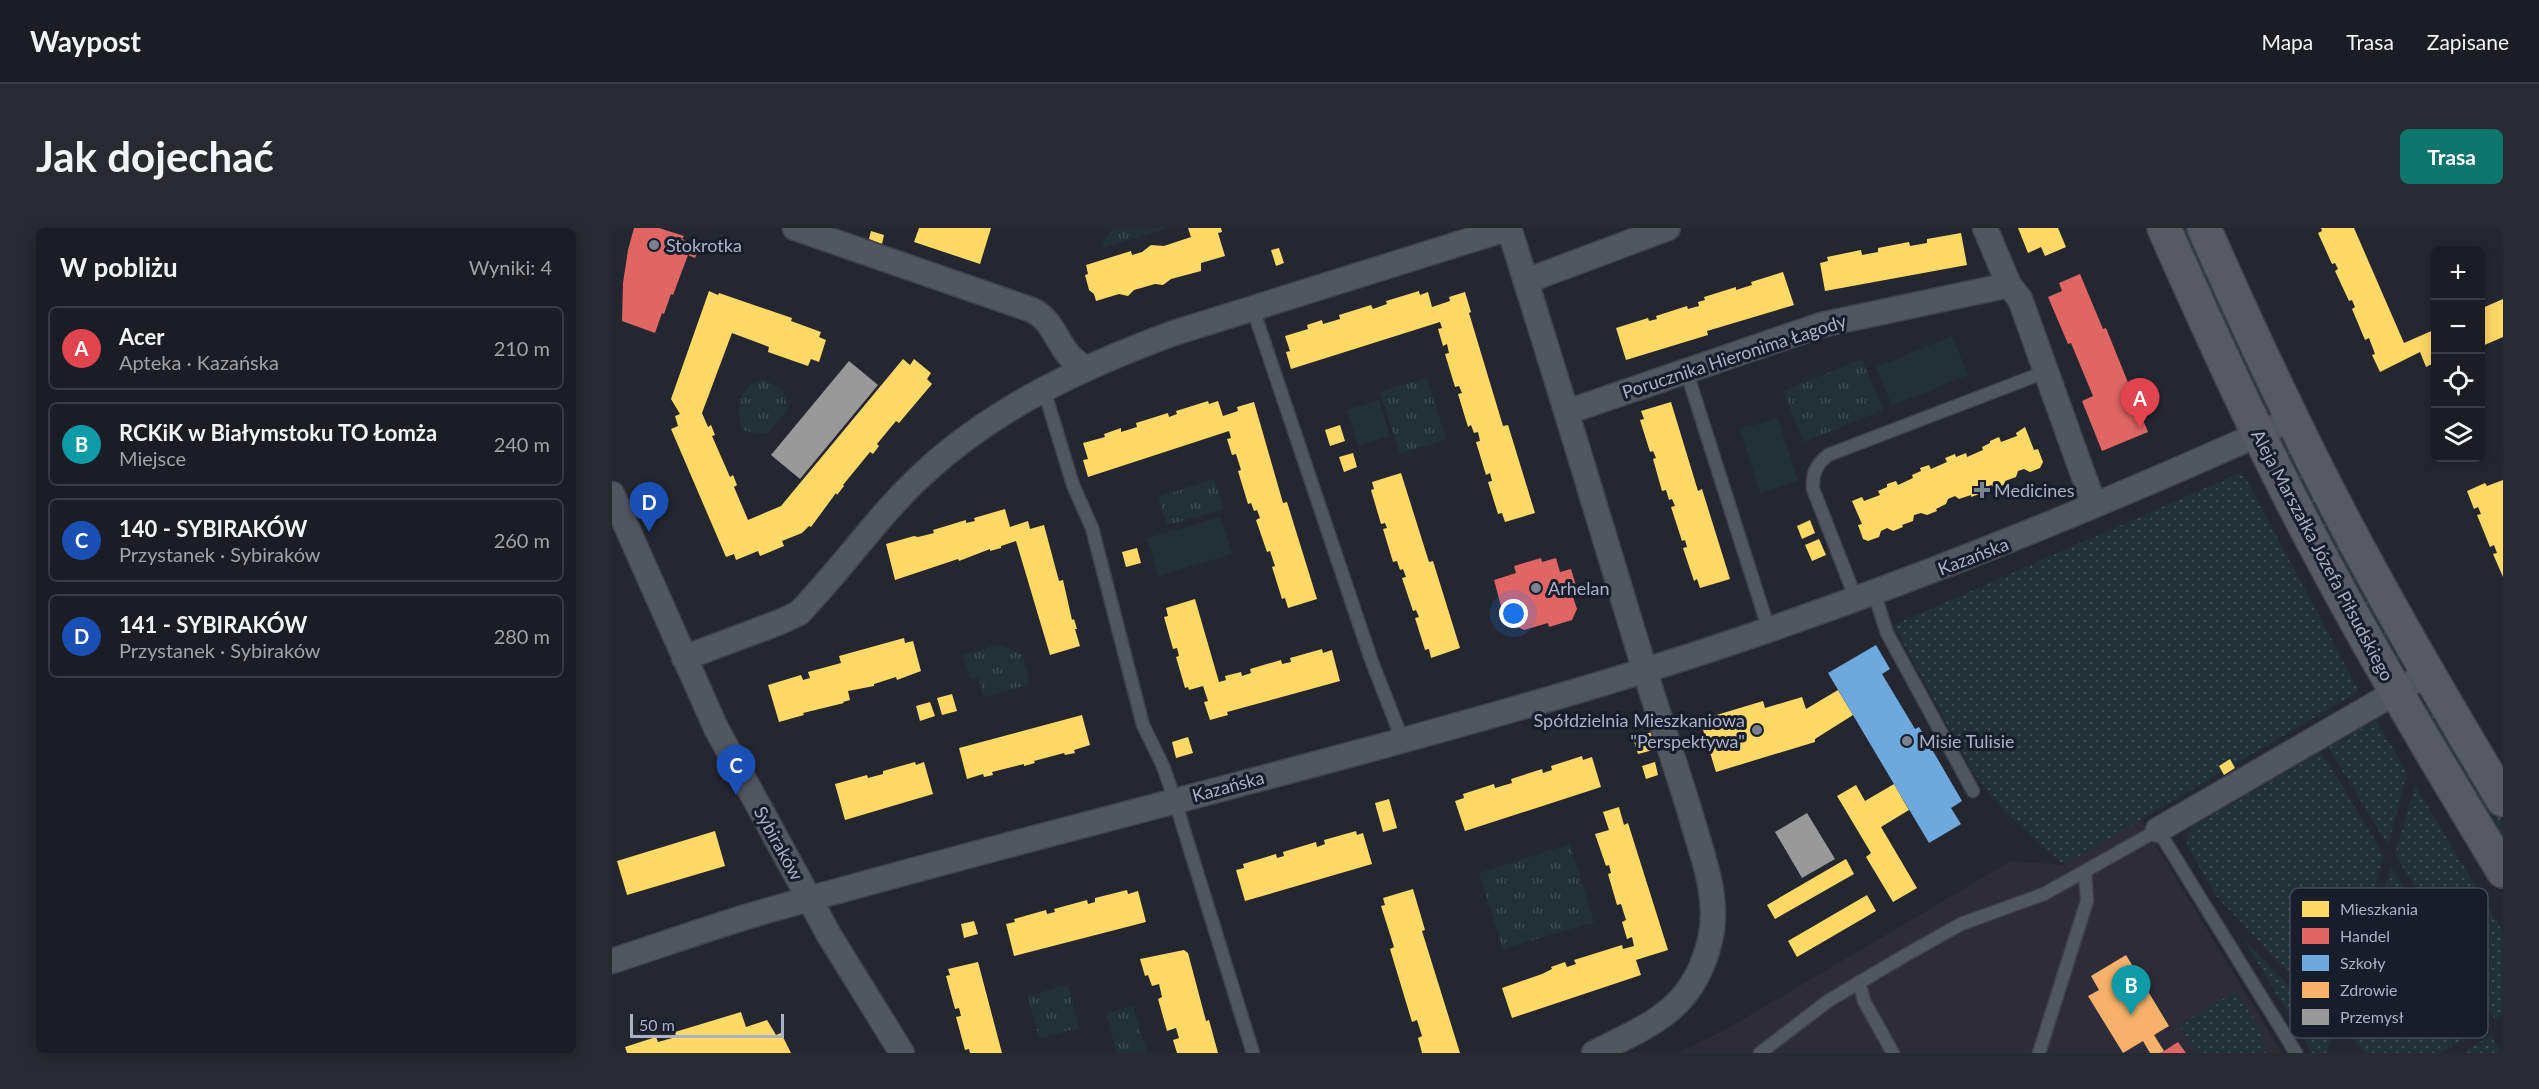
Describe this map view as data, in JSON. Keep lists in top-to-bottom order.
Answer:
{
  "streets": {
    "street": [
      "Porucznika Hieronima Łagody",
      "Aleja Marszałka Józefa Piłsudskiego",
      "Kazańska",
      "Sybiraków"
    ]
  },
  "crossings": [
    ["Aleja Marszałka Józefa Piłsudskiego", "Kazańska"],
    ["Kazańska", "Sybiraków"]
  ],
  "places": {
    "other": [
      "Stokrotka",
      "Arhelan",
      "Spółdzielnia Mieszkaniowa \"Perspektywa\"",
      "Misie Tulisie"
    ],
    "health": ["Medicines"]
  },
  "legend": [
    "Mieszkania",
    "Handel",
    "Szkoły",
    "Zdrowie",
    "Przemysł"
  ],
  "scale_bar": "50 m",
  "page": {
    "header": "Waypost",
    "nav": ["Mapa", "Trasa", "Zapisane"],
    "buttons": "Trasa",
    "title": "Jak dojechać",
    "heading": ["W pobliżu", "Wyniki: 4"],
    "map_buttons": ["+", "−"],
    "list": [
      {
        "mark": "A",
        "name": "Acer",
        "note": "Apteka · Kazańska",
        "value": "210 m"
      },
      {
        "mark": "B",
        "name": "RCKiK w Białymstoku TO Łomża",
        "note": "Miejsce",
        "value": "240 m"
      },
      {
        "mark": "C",
        "name": "140 - SYBIRAKÓW",
        "note": "Przystanek · Sybiraków",
        "value": "260 m"
      },
      {
        "mark": "D",
        "name": "141 - SYBIRAKÓW",
        "note": "Przystanek · Sybiraków",
        "value": "280 m"
      }
    ],
    "pins": [
      "A",
      "D",
      "C",
      "B"
    ],
    "scale": "50 m"
  }
}
